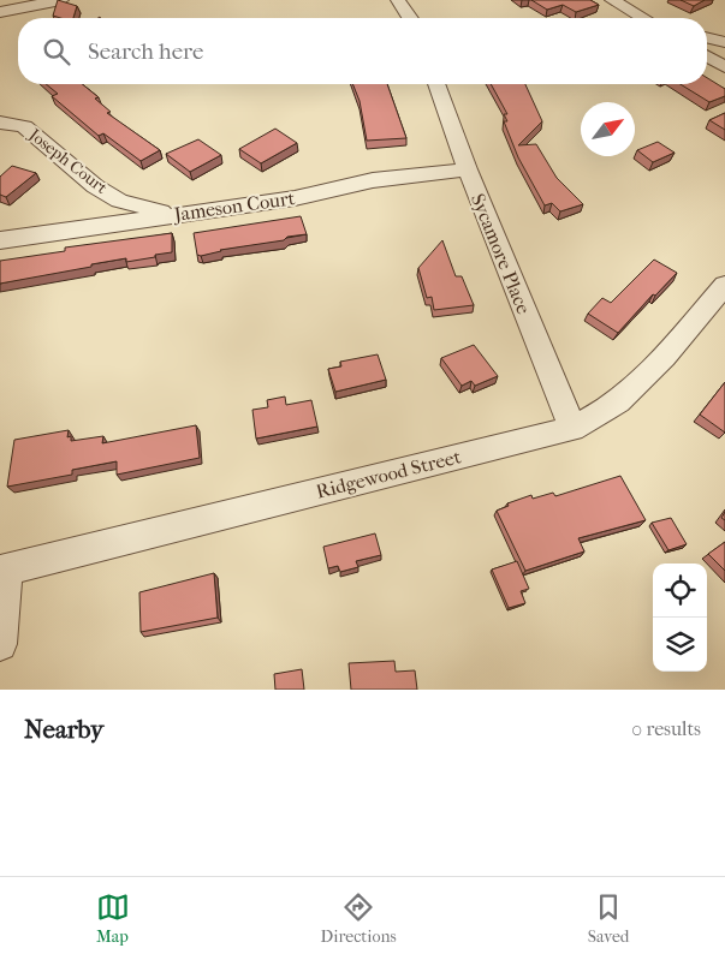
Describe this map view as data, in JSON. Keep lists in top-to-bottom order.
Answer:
{
  "streets": {
    "street": [
      "Joseph Court",
      "Jameson Court",
      "Sycamore Place",
      "Ridgewood Street"
    ]
  },
  "crossings": [
    ["Joseph Court", "Jameson Court"],
    ["Jameson Court", "Sycamore Place"],
    ["Sycamore Place", "Ridgewood Street"]
  ],
  "north": "top right",
  "page": {
    "search": "Search here",
    "heading": ["Nearby", "0 results"],
    "nav": ["Map", "Directions", "Saved"]
  }
}
